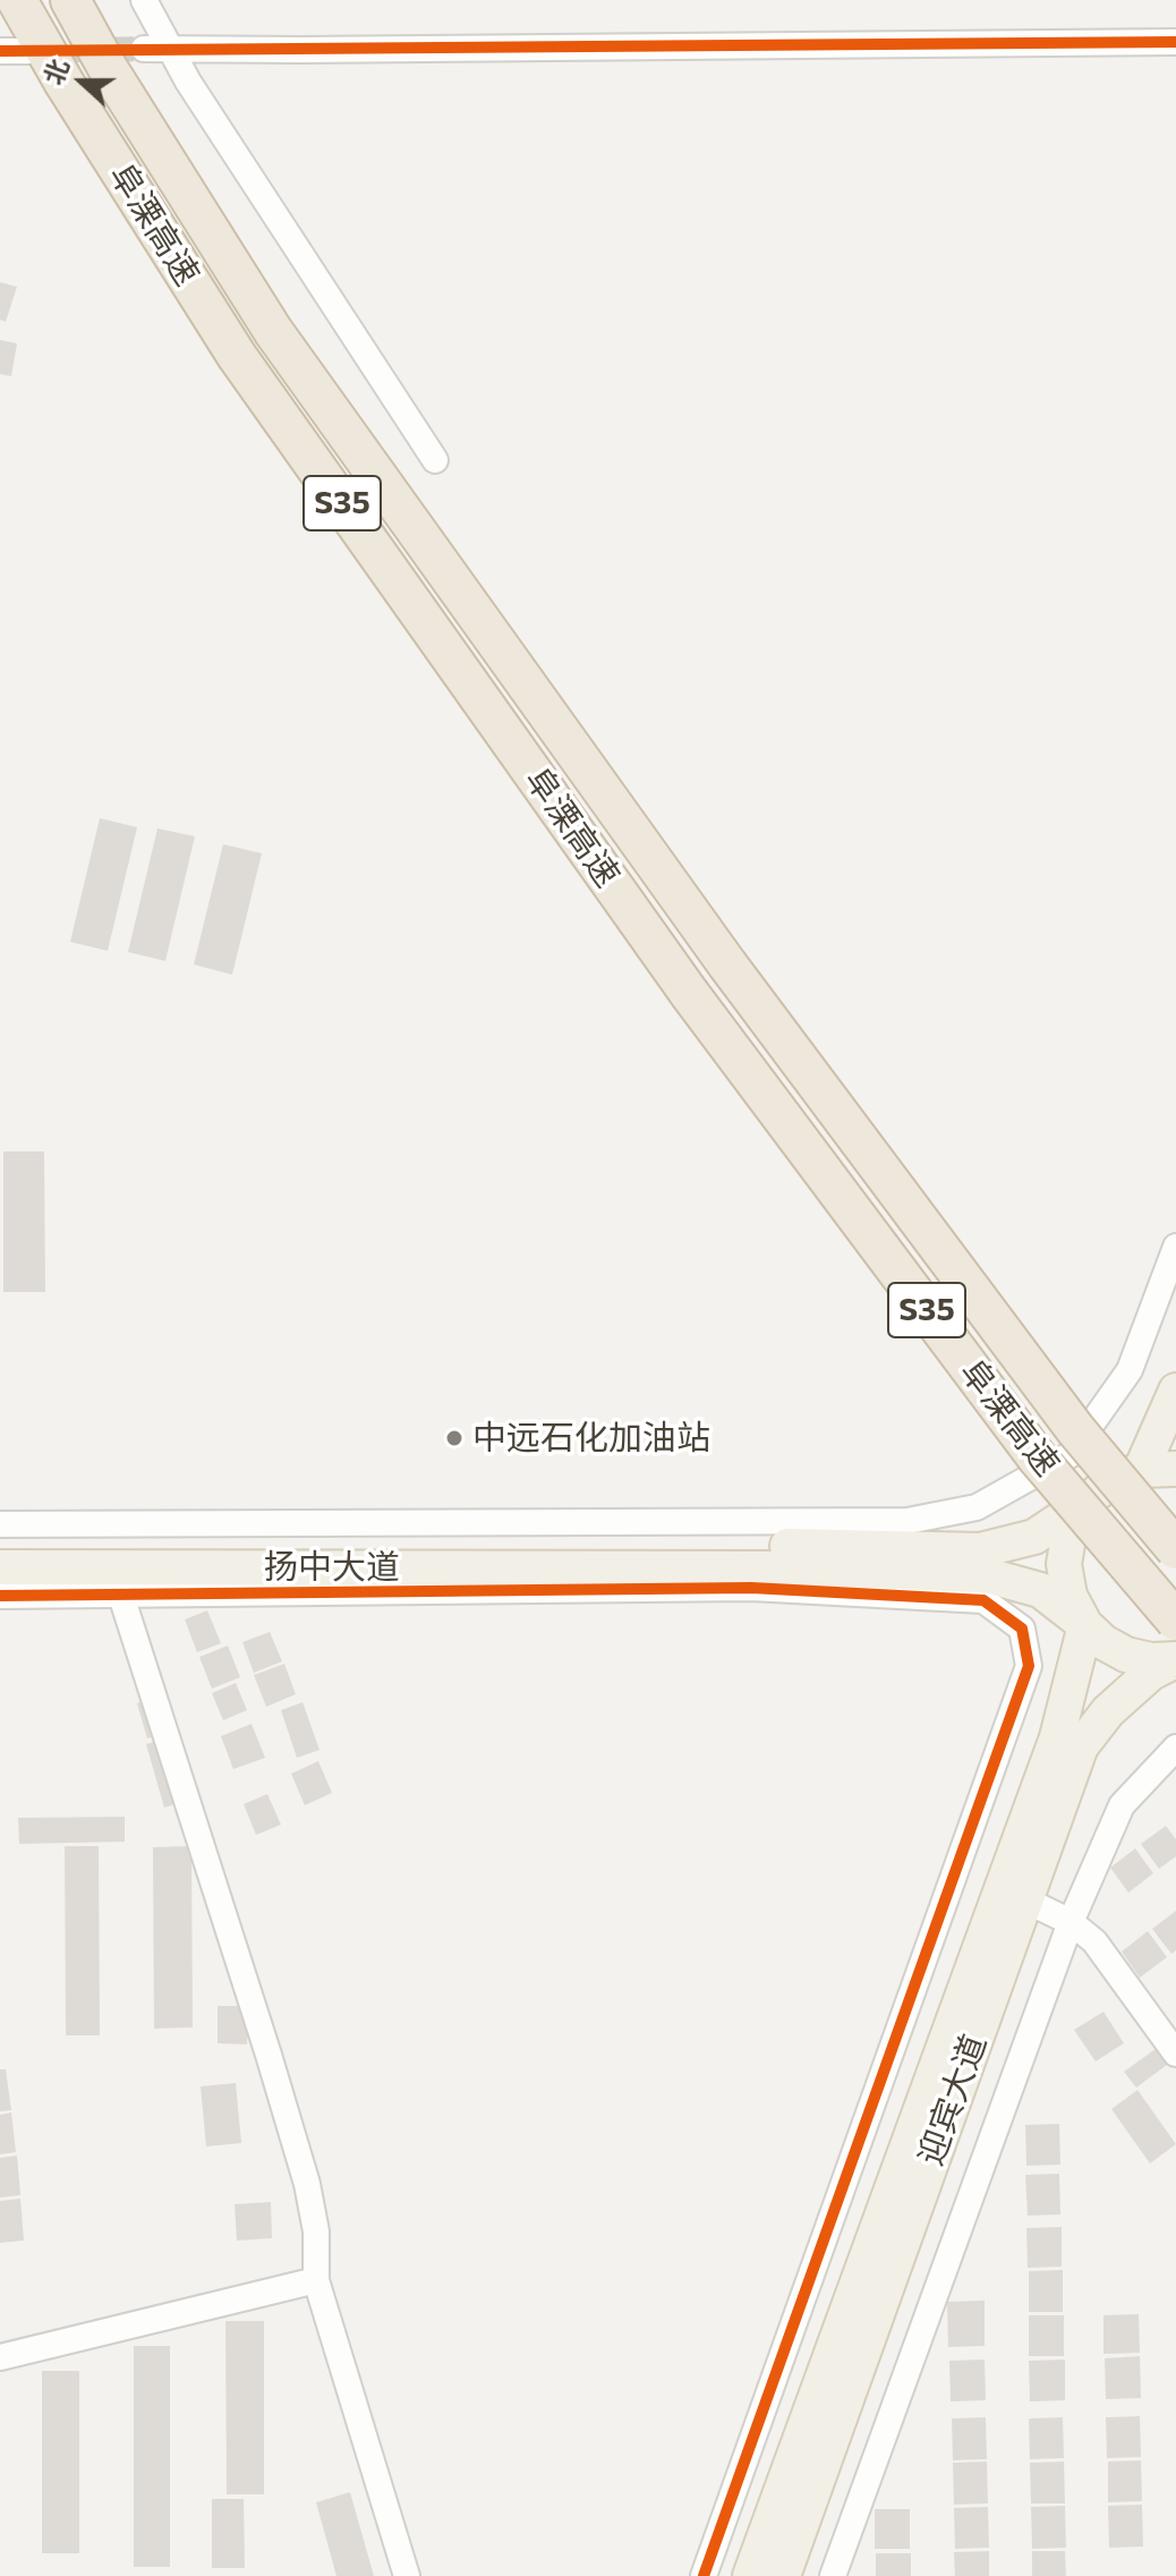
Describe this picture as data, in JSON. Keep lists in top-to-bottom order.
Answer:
{
  "streets": {
    "highway": ["阜溧高速", "S35"],
    "main road": ["扬中大道", "迎宾大道"]
  },
  "crossings": [
    ["扬中大道", "迎宾大道"]
  ],
  "places": ["中远石化加油站"],
  "north": "left"
}
